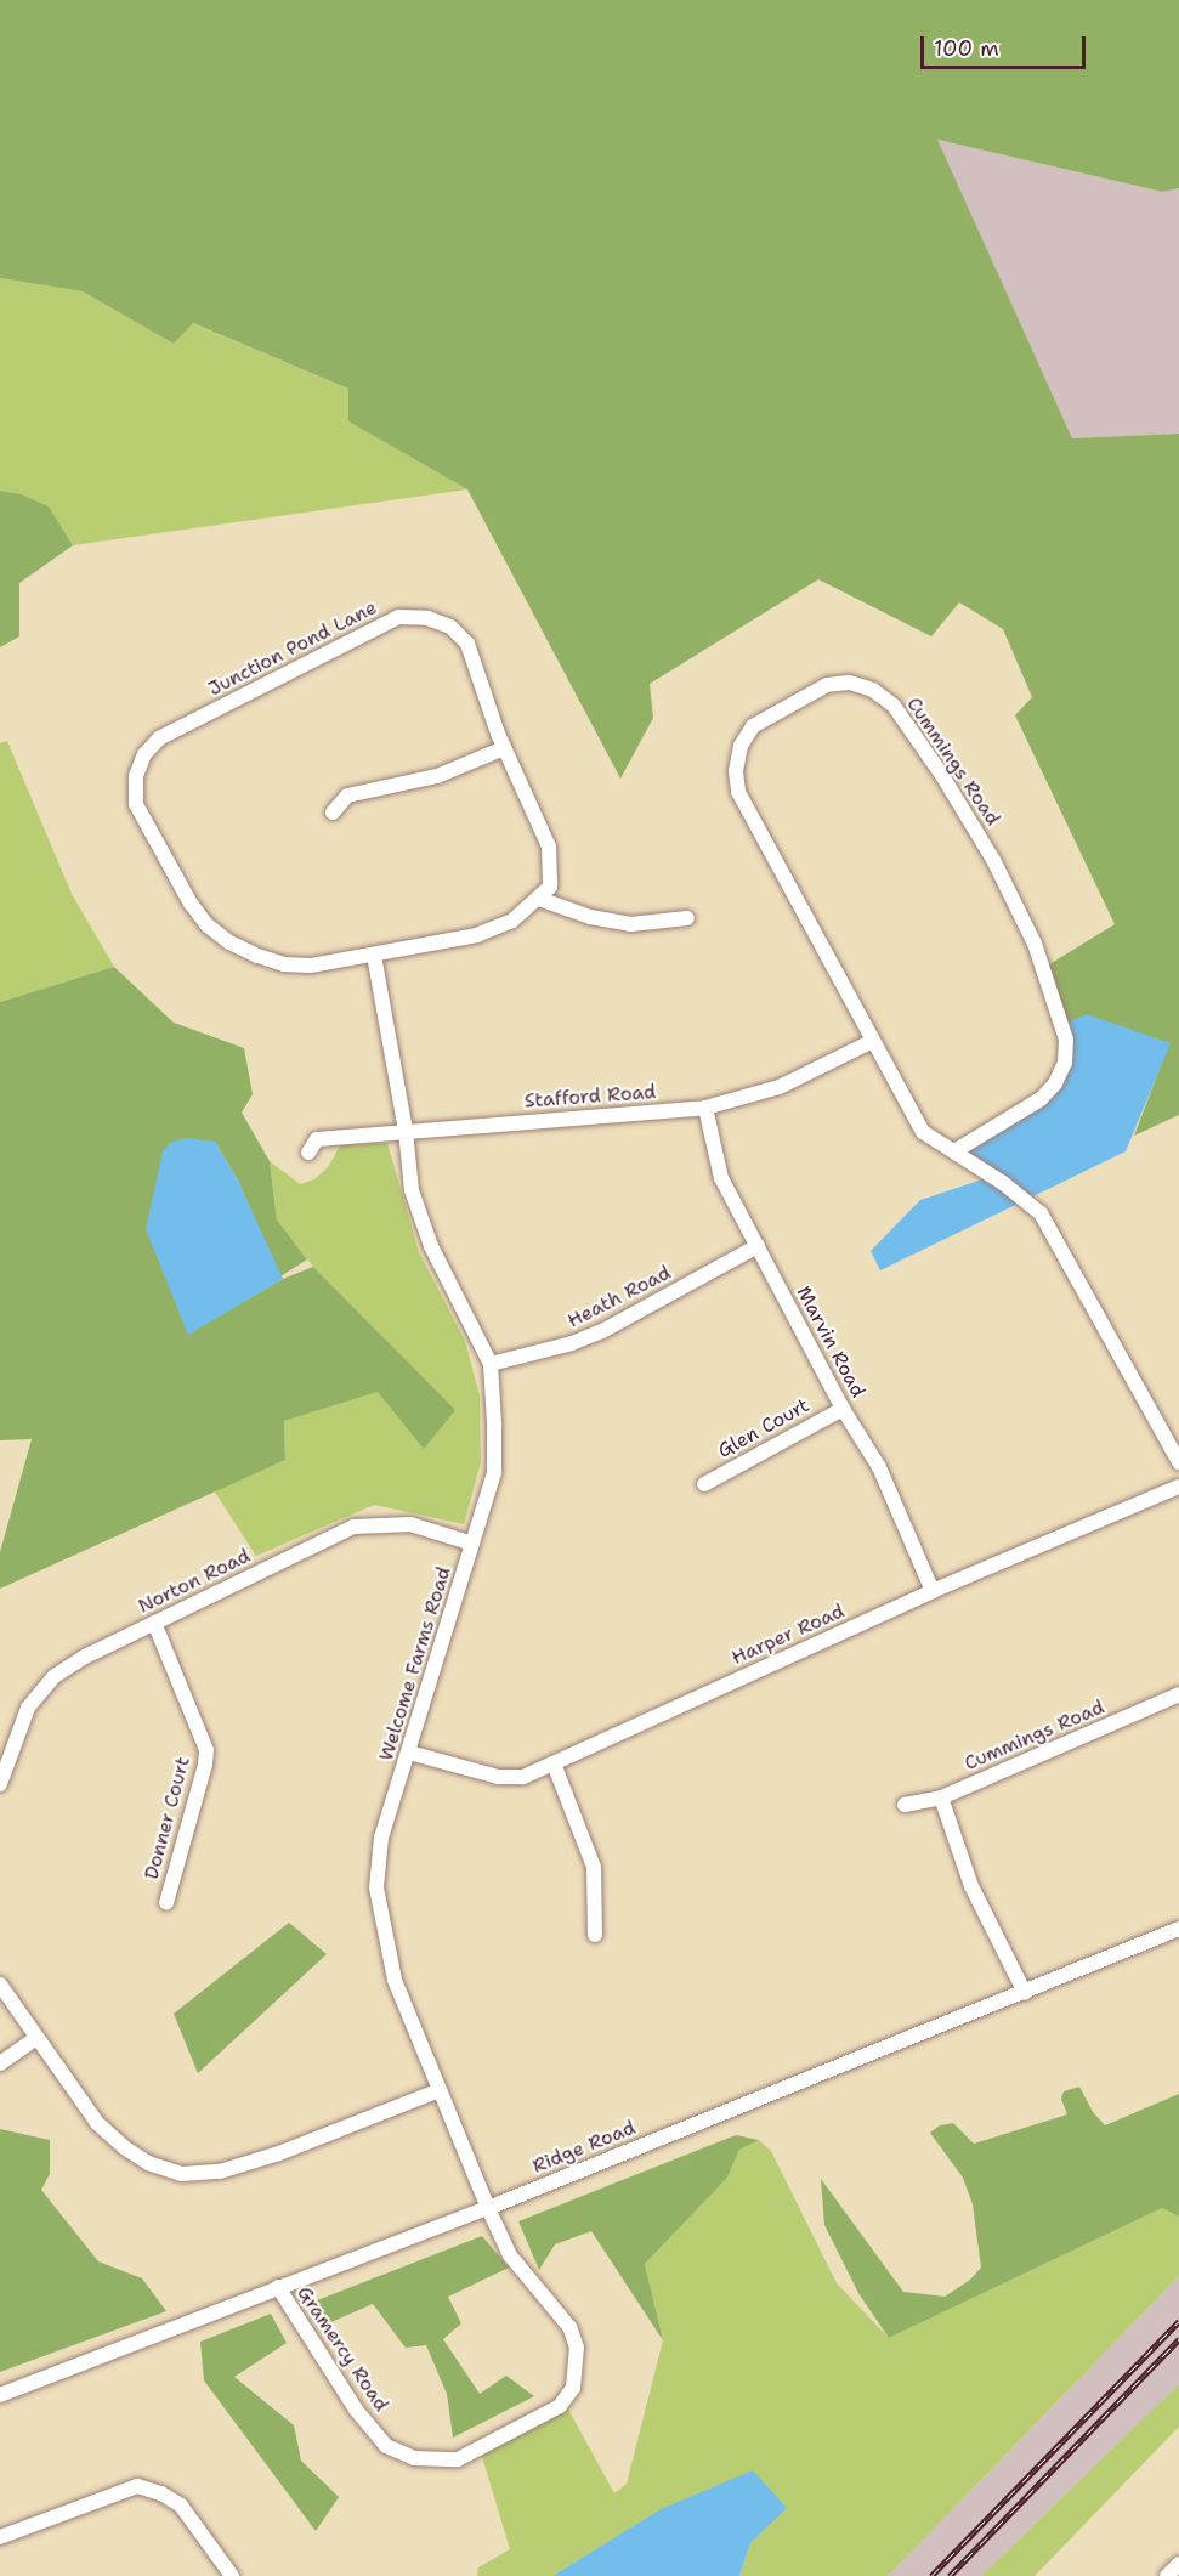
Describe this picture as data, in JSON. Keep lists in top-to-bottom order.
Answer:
{
  "streets": {
    "street": [
      "Junction Pond Lane",
      "Cummings Road",
      "Stafford Road",
      "Heath Road",
      "Marvin Road",
      "Glen Court",
      "Norton Road",
      "Harper Road",
      "Welcome Farms Road",
      "Donner Court",
      "Ridge Road",
      "Gramercy Road"
    ]
  },
  "crossings": [
    ["Cummings Road", "Stafford Road"],
    ["Stafford Road", "Marvin Road"],
    ["Stafford Road", "Welcome Farms Road"],
    ["Heath Road", "Marvin Road"],
    ["Heath Road", "Welcome Farms Road"],
    ["Marvin Road", "Glen Court"],
    ["Marvin Road", "Harper Road"],
    ["Norton Road", "Welcome Farms Road"],
    ["Norton Road", "Donner Court"],
    ["Harper Road", "Welcome Farms Road"],
    ["Welcome Farms Road", "Ridge Road"],
    ["Welcome Farms Road", "Gramercy Road"],
    ["Ridge Road", "Gramercy Road"]
  ],
  "scale_bar": "100 m"
}
